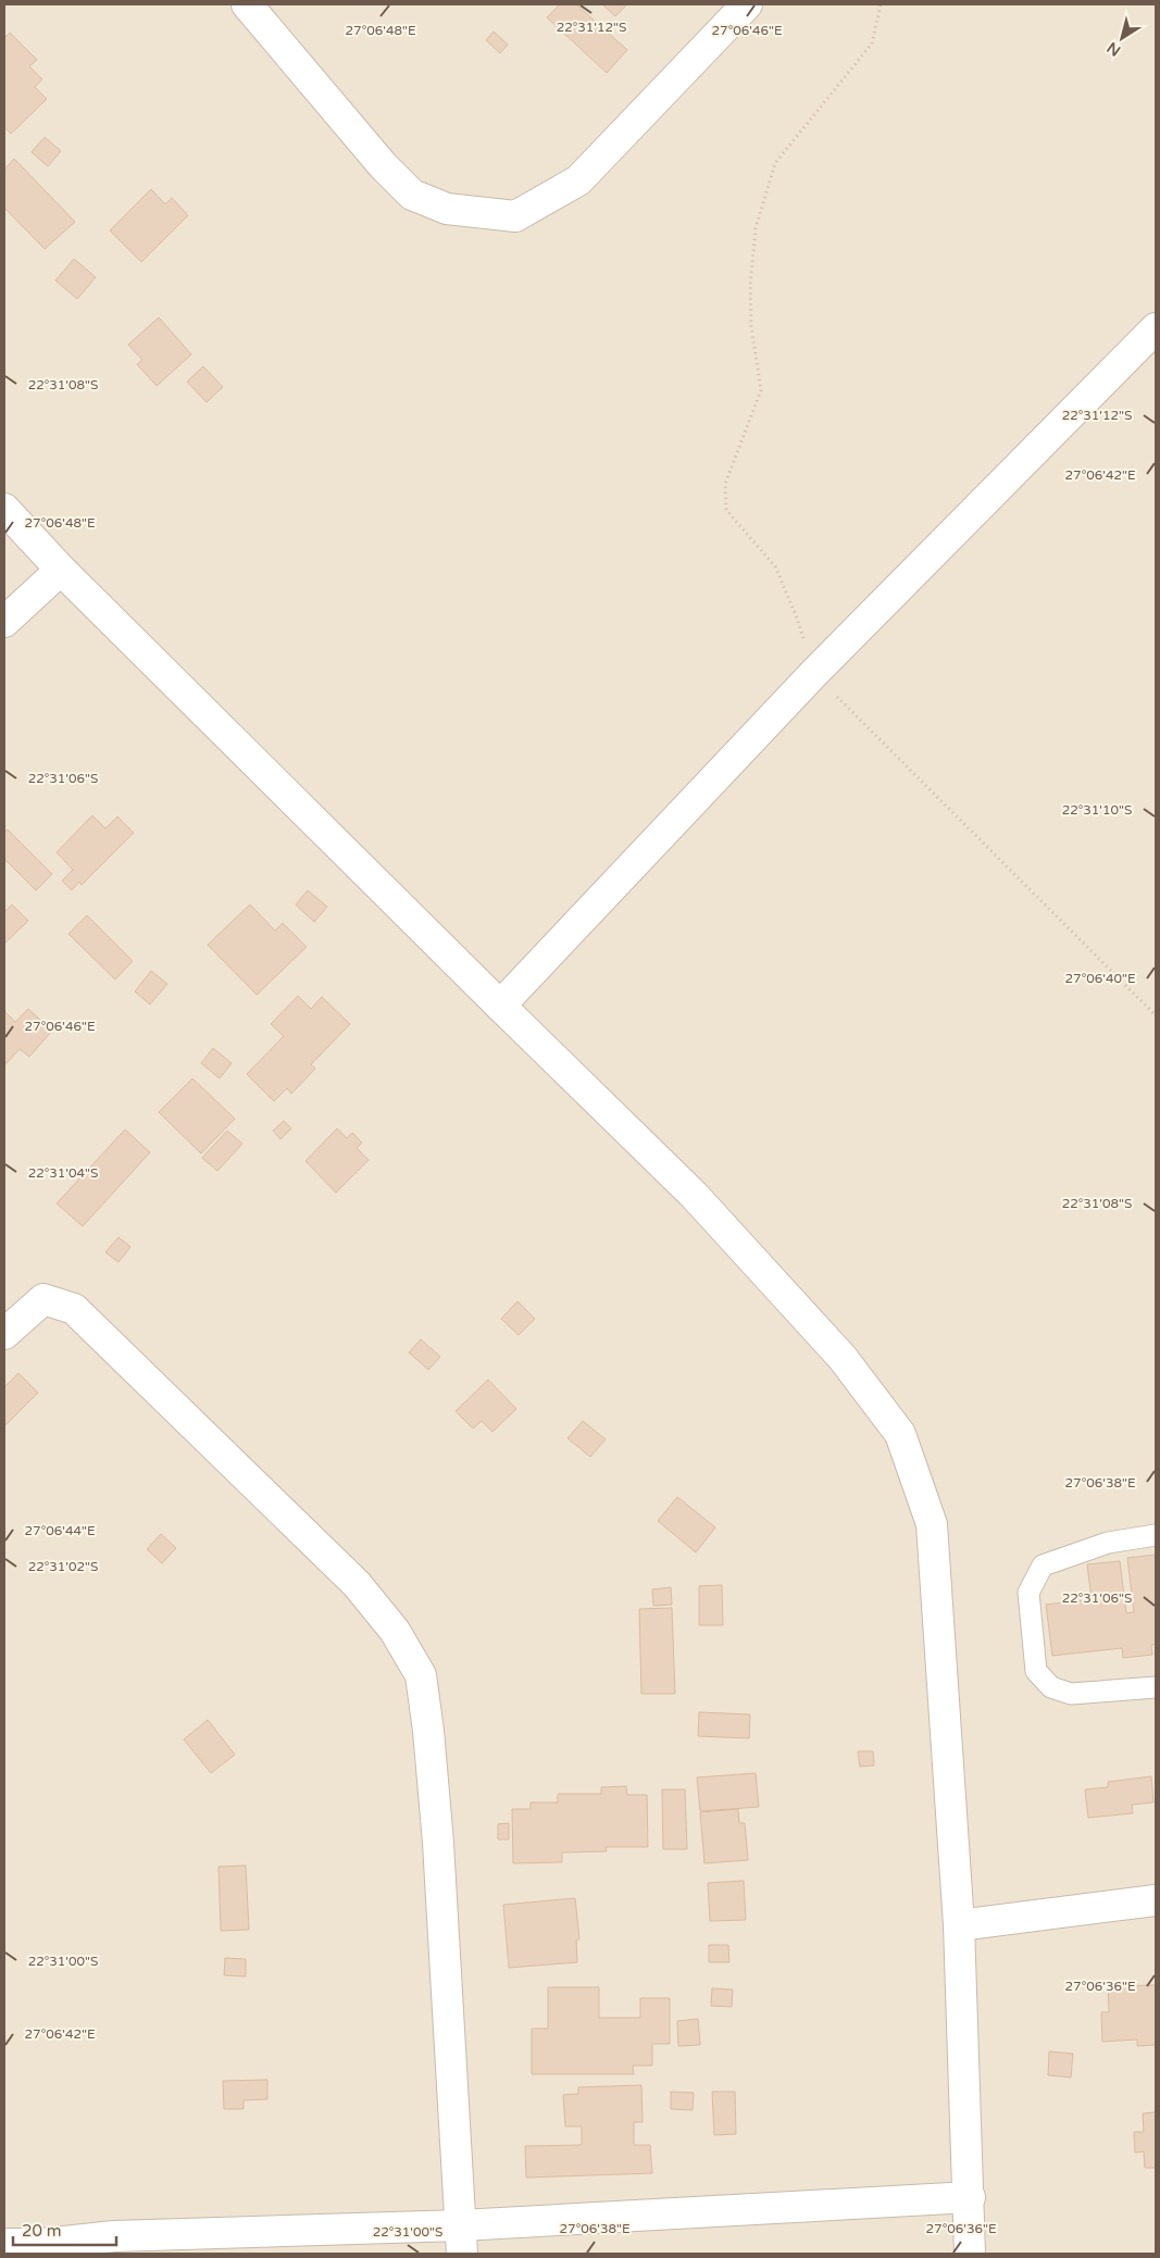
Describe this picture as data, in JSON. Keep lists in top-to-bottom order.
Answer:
{
  "scale_bar": "20 m",
  "north": "bottom left",
  "coordinates": [
    "22°31'12\"S",
    "27°06'46\"E",
    "27°06'48\"E",
    "22°31'08\"S",
    "27°06'42\"E",
    "22°31'06\"S",
    "22°31'10\"S",
    "27°06'40\"E",
    "22°31'04\"S",
    "27°06'38\"E",
    "27°06'44\"E",
    "22°31'02\"S",
    "22°31'00\"S",
    "27°06'36\"E"
  ]
}
